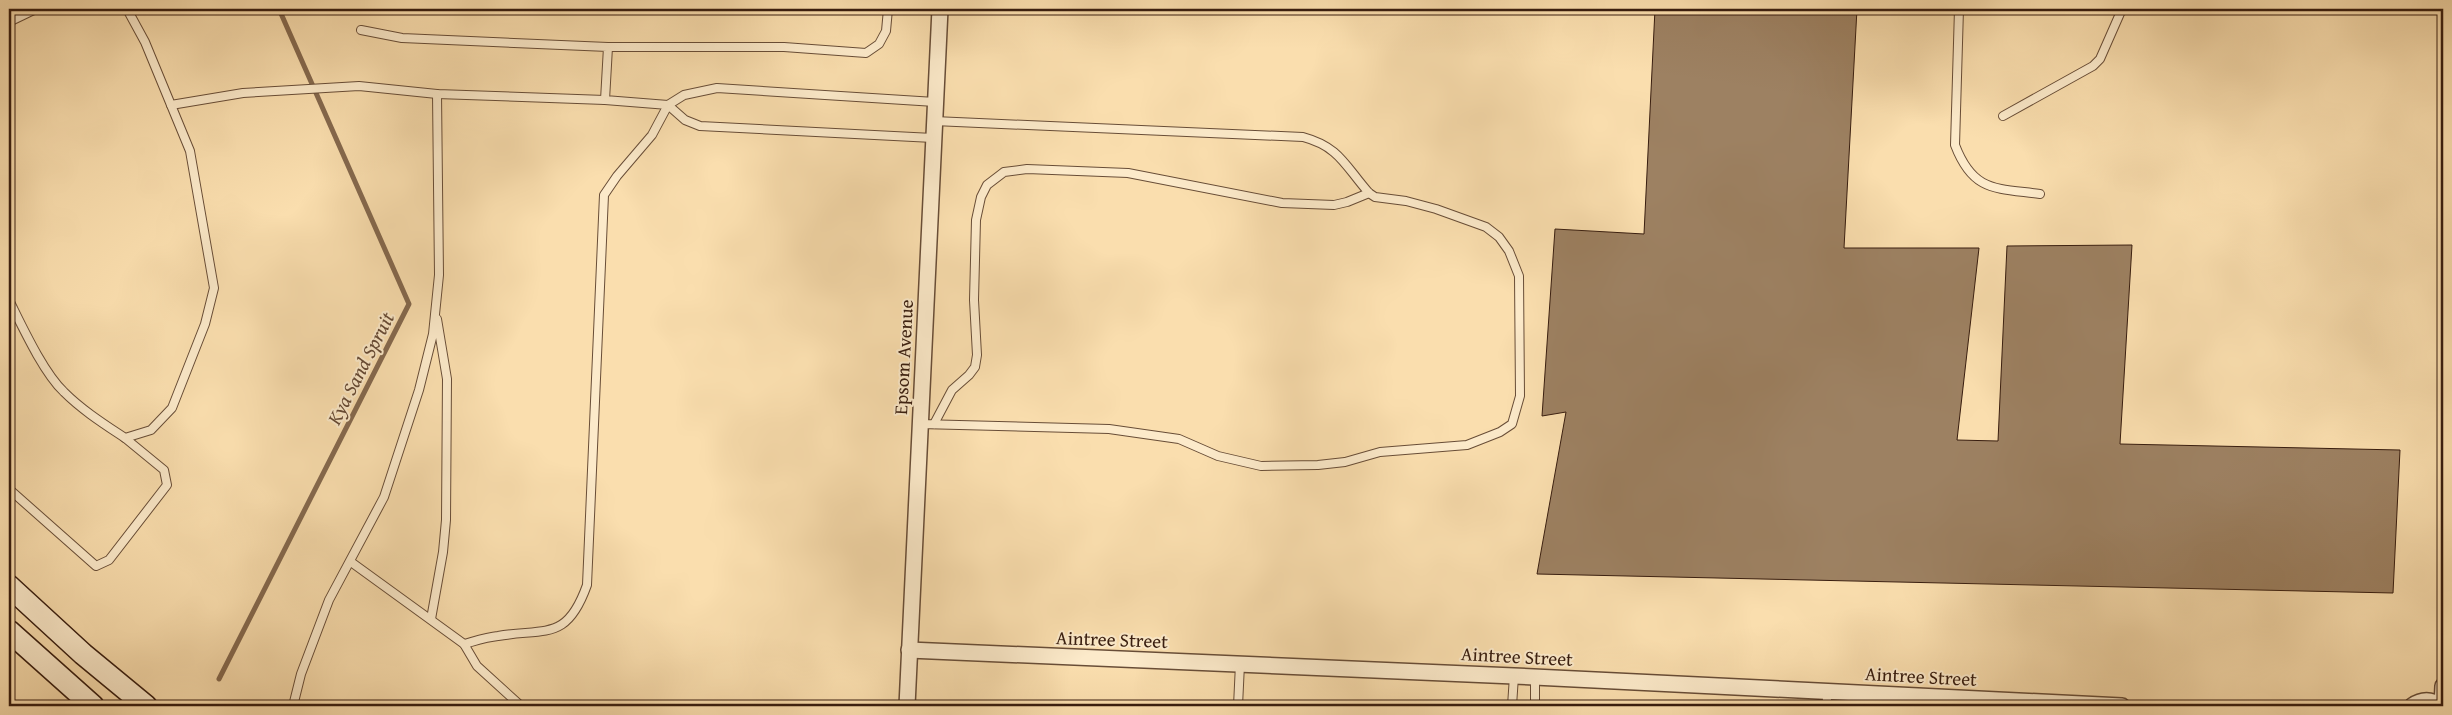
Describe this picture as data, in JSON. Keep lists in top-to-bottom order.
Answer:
{
  "streets": {
    "street": ["Epsom Avenue", "Aintree Street"]
  },
  "crossings": [
    ["Epsom Avenue", "Aintree Street"]
  ],
  "water": ["Kya Sand Spruit"]
}
